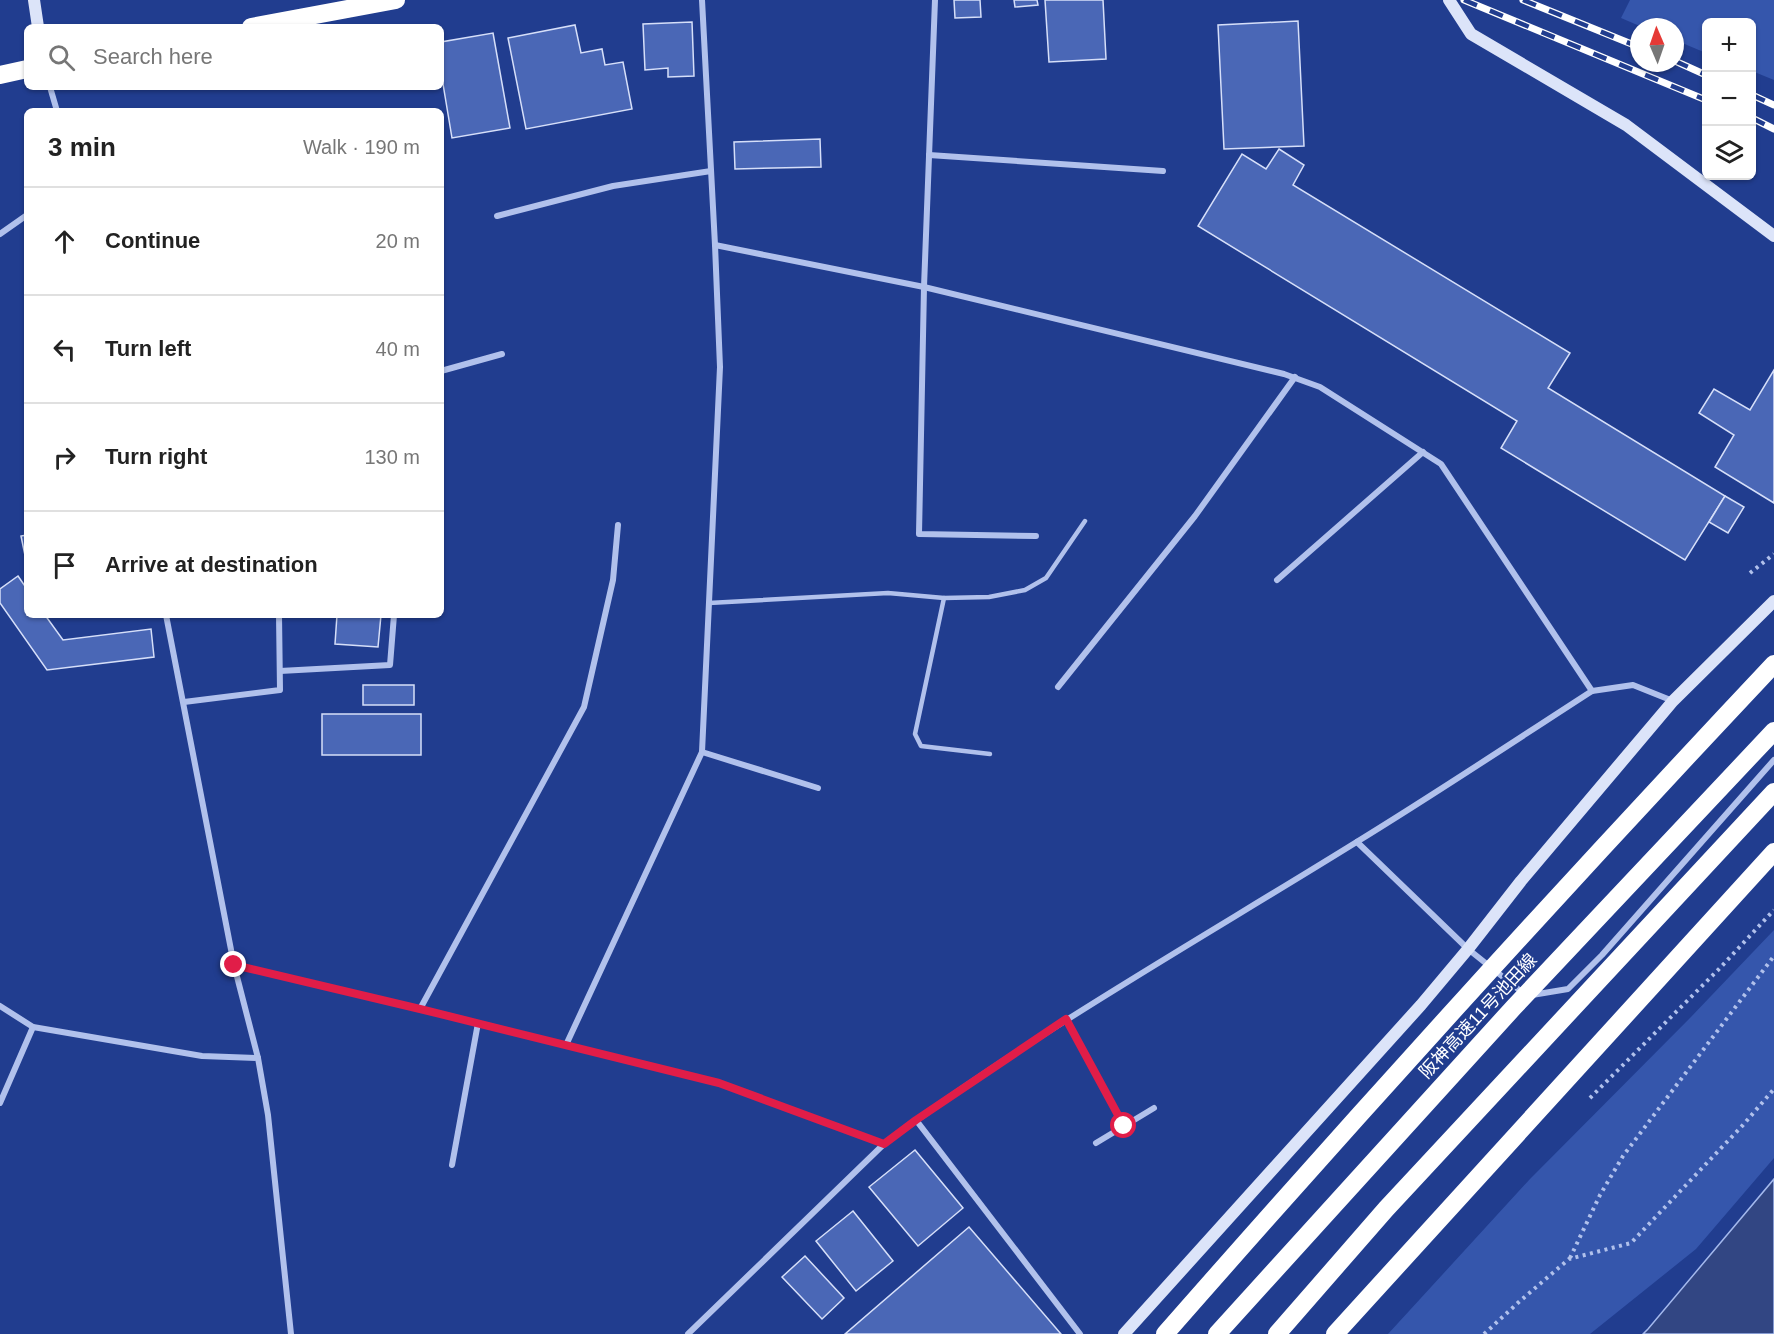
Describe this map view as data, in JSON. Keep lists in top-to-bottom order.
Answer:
{
  "streets": {
    "highway": ["阪神高速11号池田線"]
  },
  "north": "top",
  "page": {
    "map_buttons": ["+", "−"],
    "search": "Search here",
    "heading": ["3 min", "Walk · 190 m"],
    "list": [
      ["Continue", "20 m"],
      ["Turn left", "40 m"],
      ["Turn right", "130 m"],
      "Arrive at destination"
    ]
  }
}
